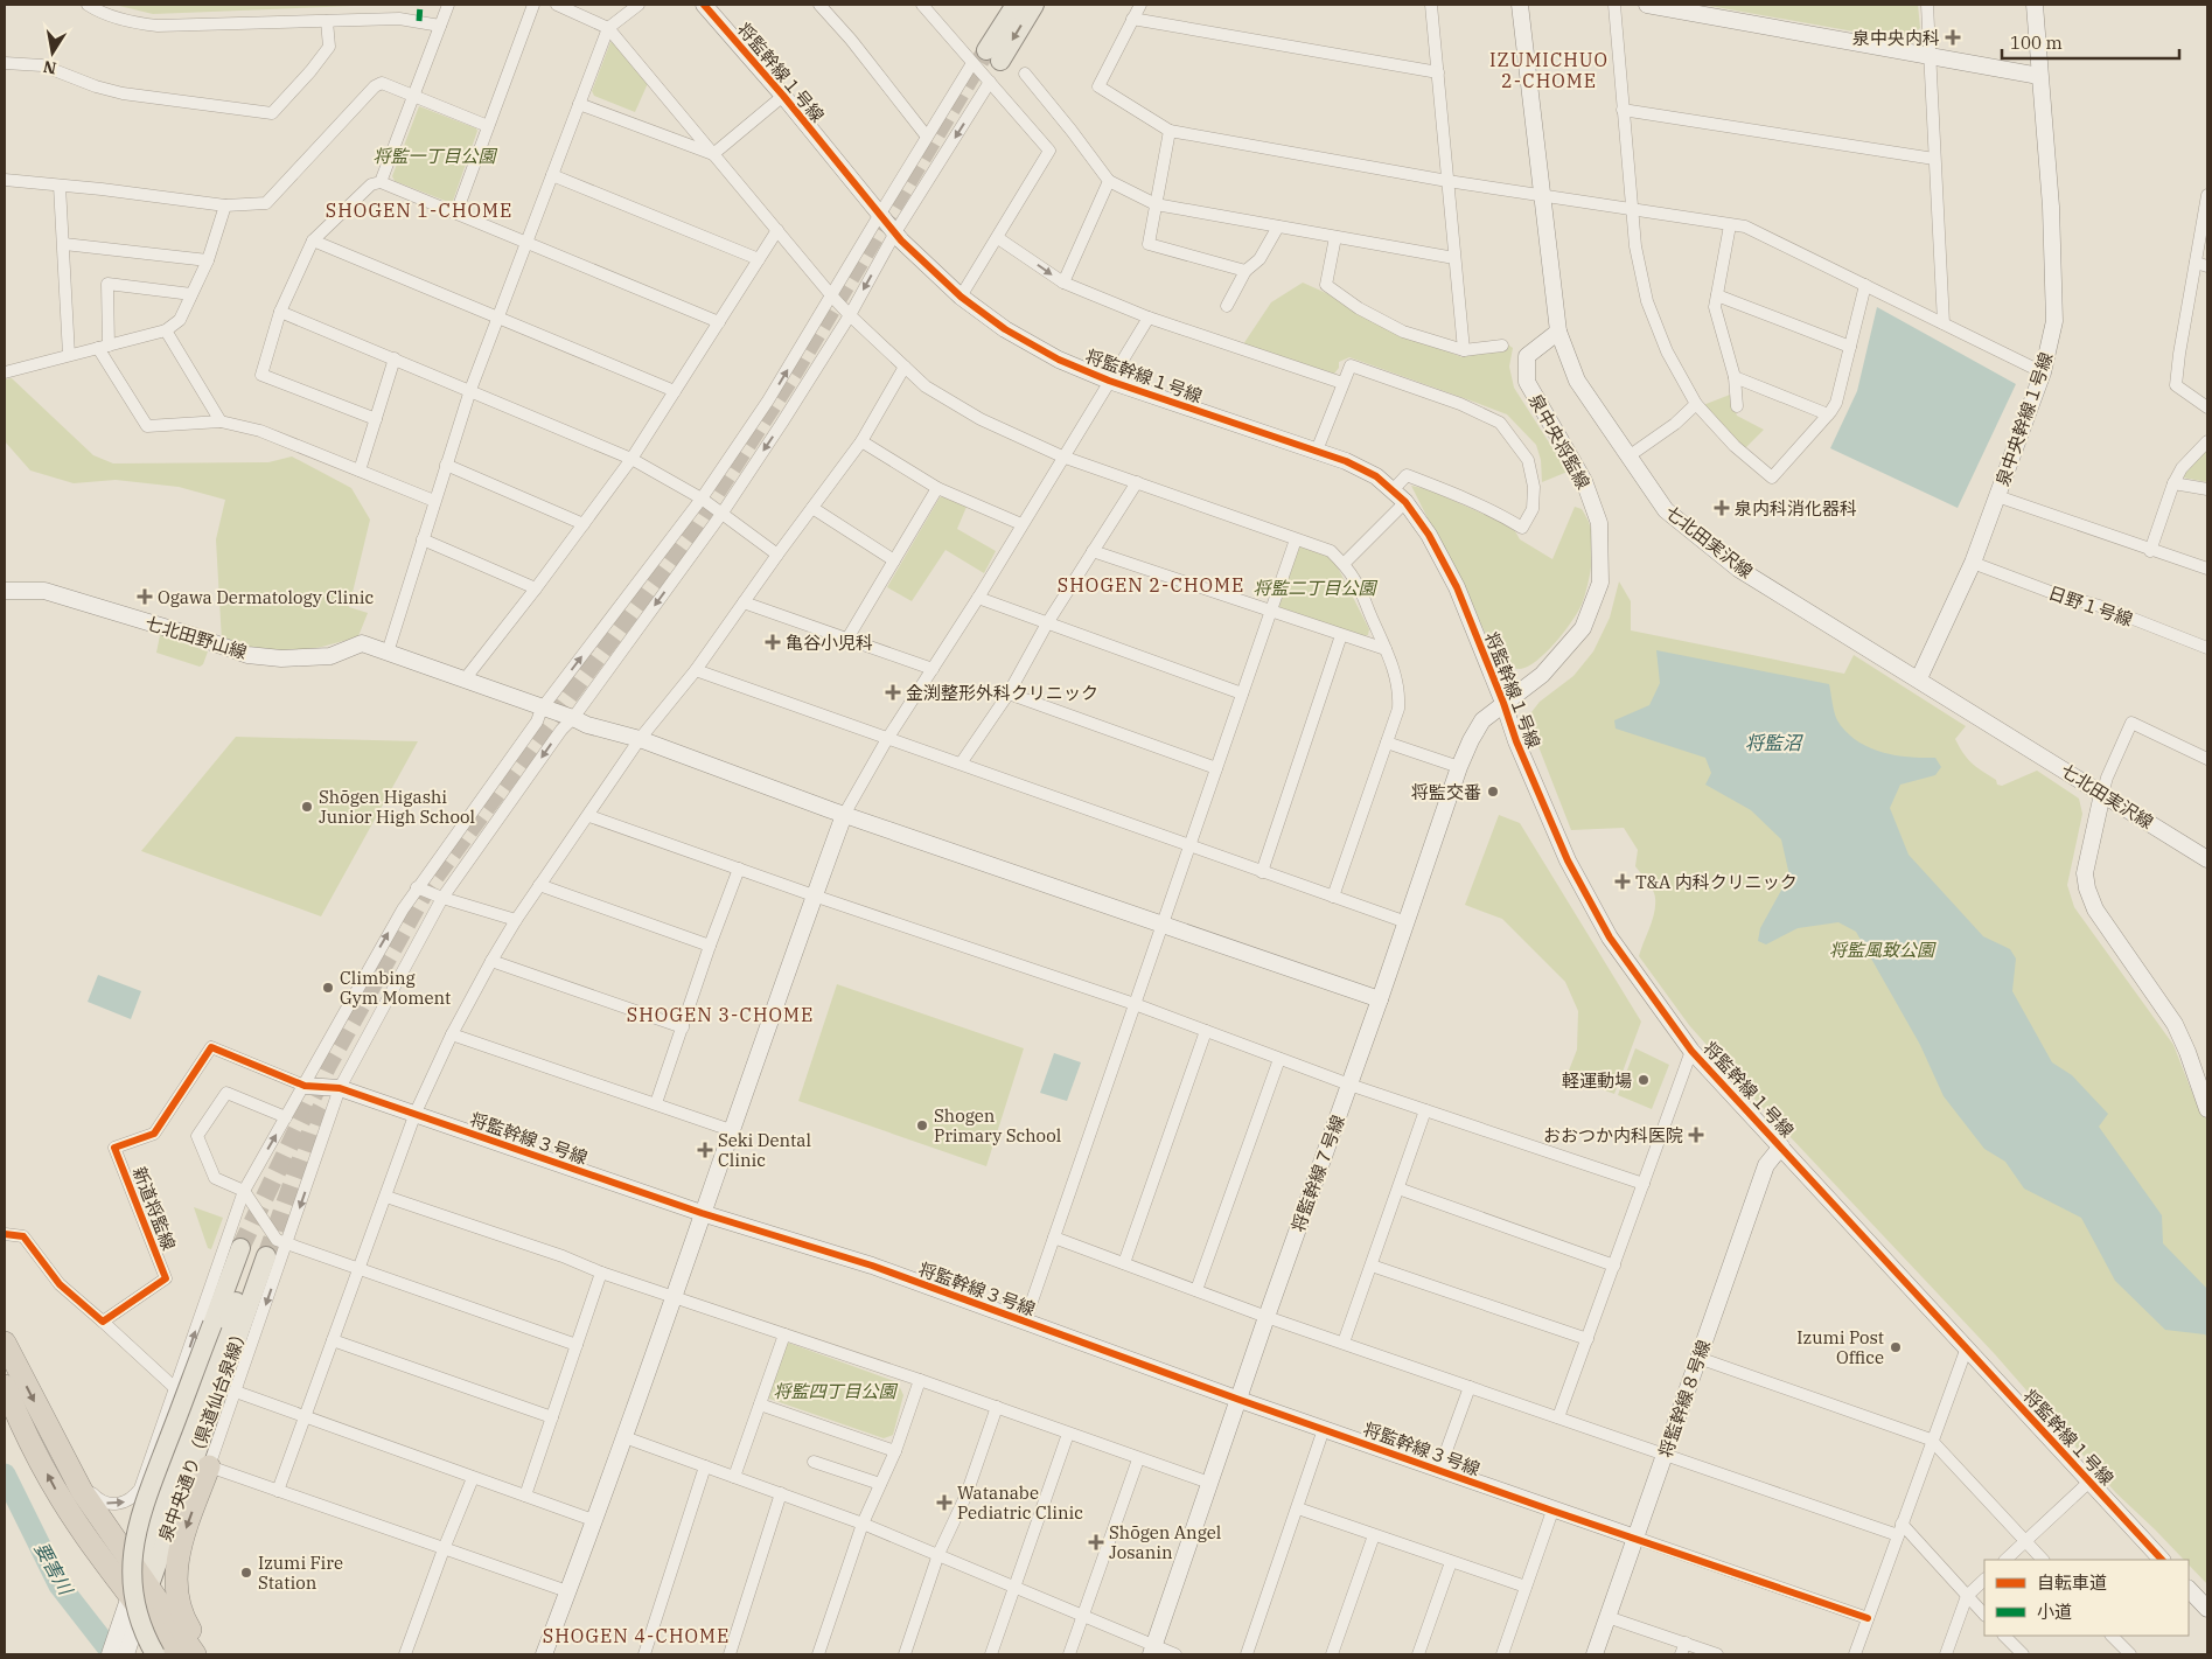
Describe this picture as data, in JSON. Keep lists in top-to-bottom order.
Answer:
{
  "streets": {
    "main road": ["泉中央通り（県道仙台泉線）"],
    "street": [
      "将監幹線１号線",
      "泉中央幹線１号線",
      "泉中央将監線",
      "七北田実沢線",
      "日野１号線",
      "七北田野山線",
      "将監幹線３号線",
      "将監幹線７号線",
      "新道将監線",
      "将監幹線８号線"
    ]
  },
  "crossings": [
    ["将監幹線１号線", "泉中央将監線"],
    ["将監幹線１号線", "将監幹線７号線"],
    ["将監幹線１号線", "将監幹線８号線"],
    ["泉中央幹線１号線", "七北田実沢線"],
    ["泉中央幹線１号線", "日野１号線"],
    ["泉中央将監線", "七北田実沢線"],
    ["泉中央将監線", "将監幹線７号線"],
    ["七北田野山線", "将監幹線７号線"],
    ["将監幹線３号線", "将監幹線７号線"],
    ["将監幹線３号線", "新道将監線"],
    ["将監幹線３号線", "将監幹線８号線"]
  ],
  "districts": [
    "IZUMICHUO 2-CHOME",
    "SHOGEN 1-CHOME",
    "SHOGEN 2-CHOME",
    "SHOGEN 3-CHOME",
    "SHOGEN 4-CHOME"
  ],
  "water": ["将監沼", "要害川"],
  "parks": [
    "将監一丁目公園",
    "将監二丁目公園",
    "将監風致公園",
    "将監四丁目公園"
  ],
  "places": {
    "health": [
      "泉中央内科",
      "泉内科消化器科",
      "Ogawa Dermatology Clinic",
      "亀谷小児科",
      "金渕整形外科クリニック",
      "T&A 内科クリニック",
      "おおつか内科医院",
      "Seki Dental Clinic",
      "Watanabe Pediatric Clinic",
      "Shōgen Angel Josanin"
    ],
    "other": [
      "将監交番",
      "Shōgen Higashi Junior High School",
      "Climbing Gym Moment",
      "軽運動場",
      "Shogen Primary School",
      "Izumi Post Office",
      "Izumi Fire Station"
    ]
  },
  "legend": ["自転車道", "小道"],
  "scale_bar": "100 m",
  "north": "bottom"
}
